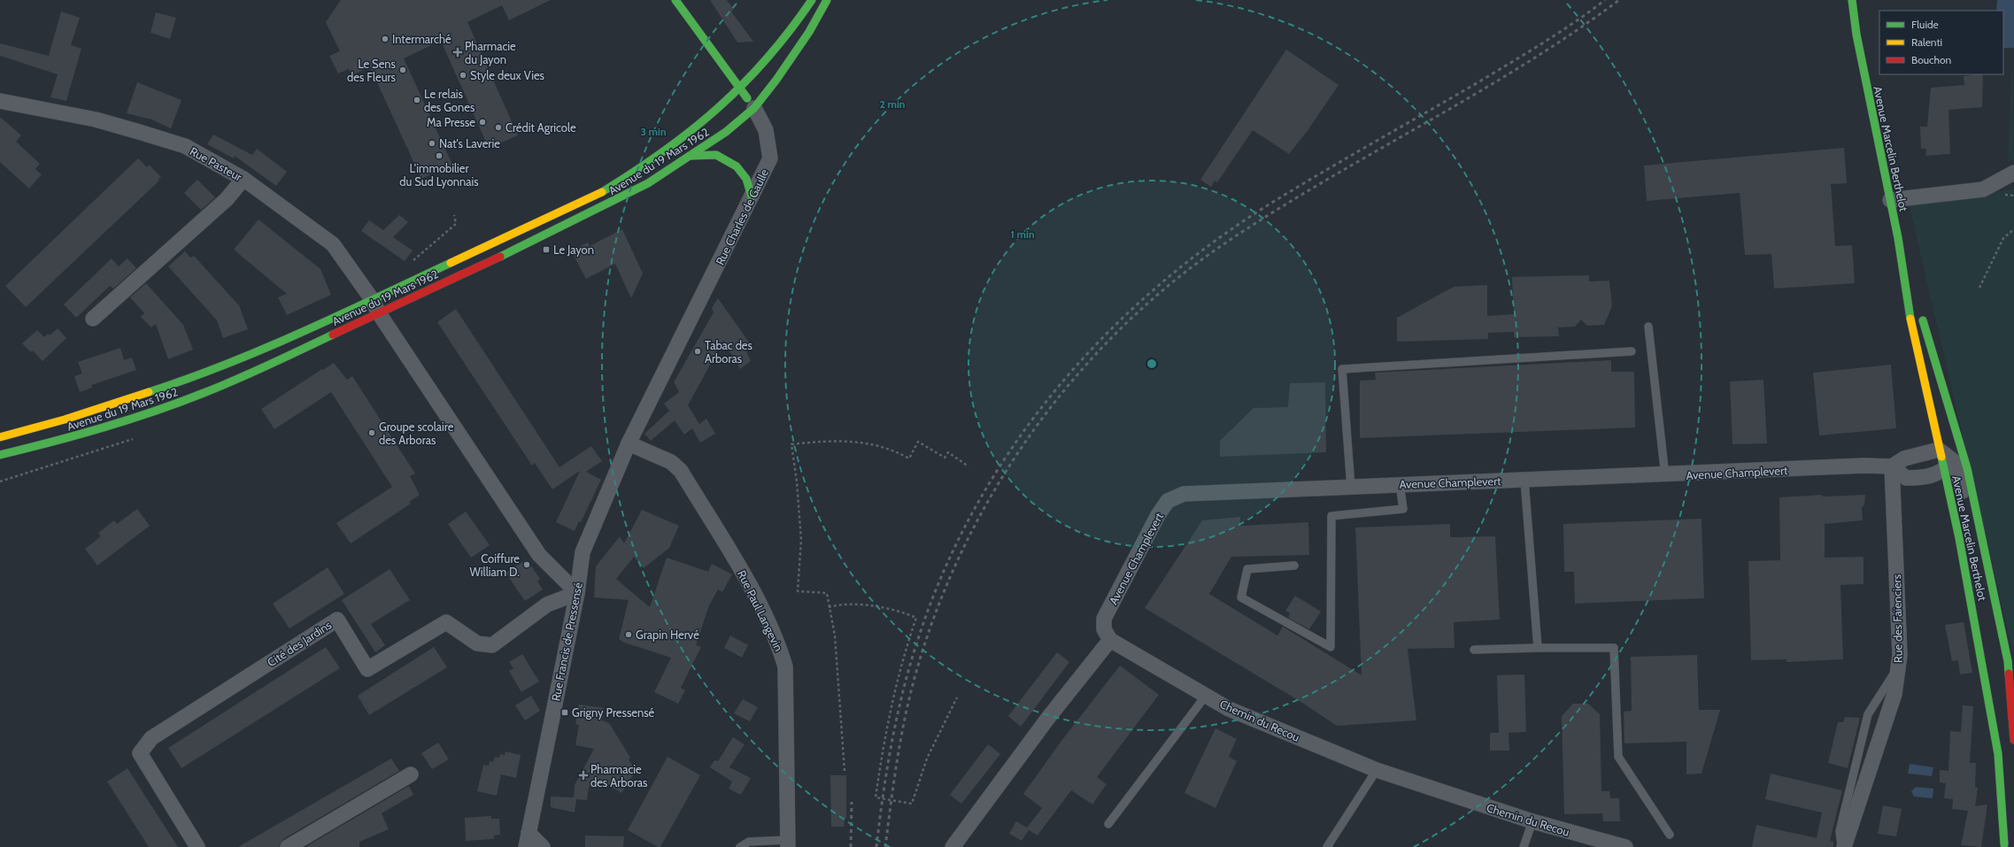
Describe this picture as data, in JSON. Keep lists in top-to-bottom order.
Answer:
{
  "streets": {
    "main road": ["Avenue Marcelin Berthelot", "Avenue du 19 Mars 1962", "Rue Charles de Gaulle"],
    "street": [
      "Rue Pasteur",
      "Avenue Champlevert",
      "Rue Paul Langevin",
      "Rue des Faïenciers",
      "Rue Francis de Pressensé",
      "Cité des Jardins",
      "Chemin du Recou"
    ]
  },
  "crossings": [
    ["Avenue du 19 Mars 1962", "Rue Pasteur"],
    ["Avenue du 19 Mars 1962", "Rue Charles de Gaulle"],
    ["Rue Pasteur", "Rue Francis de Pressensé"],
    ["Rue Pasteur", "Cité des Jardins"],
    ["Rue Charles de Gaulle", "Rue Paul Langevin"],
    ["Rue Charles de Gaulle", "Rue Francis de Pressensé"],
    ["Avenue Champlevert", "Rue des Faïenciers"],
    ["Avenue Champlevert", "Chemin du Recou"],
    ["Rue Paul Langevin", "Rue Francis de Pressensé"],
    ["Rue Francis de Pressensé", "Cité des Jardins"]
  ],
  "places": {
    "other": [
      "Intermarché",
      "Le Sens des Fleurs",
      "Style deux Vies",
      "Le relais des Gones",
      "Ma Presse",
      "Crédit Agricole",
      "Nat's Laverie",
      "L'immobilier du Sud Lyonnais",
      "Tabac des Arboras",
      "Groupe scolaire des Arboras",
      "Coiffure William D.",
      "Grapin Hervé"
    ],
    "health": ["Pharmacie du Jayon", "Pharmacie des Arboras"],
    "transit": ["Le Jayon", "Grigny Pressensé"]
  },
  "legend": ["Fluide", "Ralenti", "Bouchon"],
  "rings": ["2 min", "3 min", "1 min"]
}
